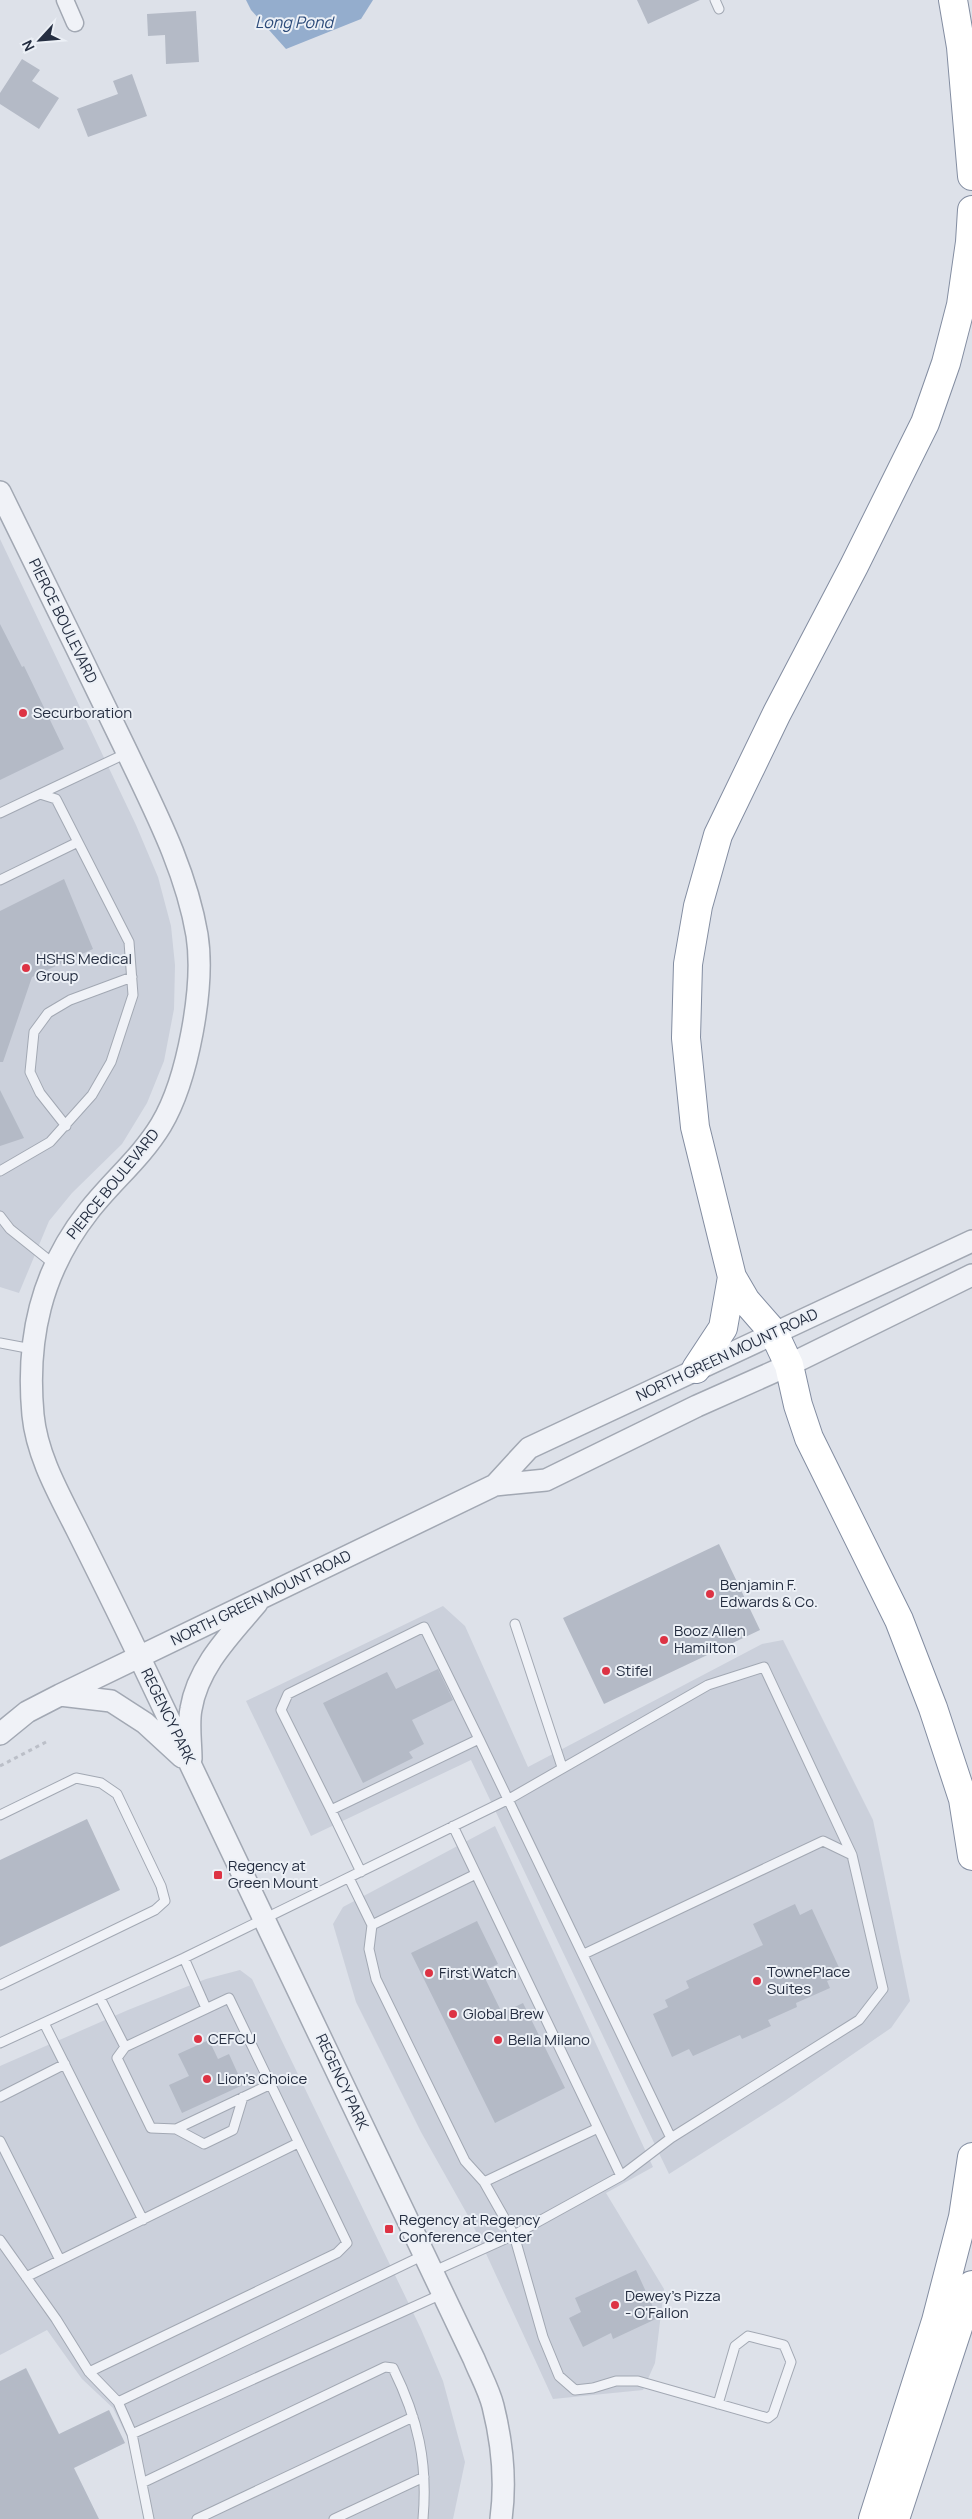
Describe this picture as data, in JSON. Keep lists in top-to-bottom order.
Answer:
{
  "streets": {
    "street": ["PIERCE BOULEVARD", "NORTH GREEN MOUNT ROAD", "REGENCY PARK"]
  },
  "crossings": [
    ["PIERCE BOULEVARD", "NORTH GREEN MOUNT ROAD"],
    ["PIERCE BOULEVARD", "REGENCY PARK"],
    ["NORTH GREEN MOUNT ROAD", "REGENCY PARK"]
  ],
  "water": ["Long Pond"],
  "places": {
    "other": [
      "Securboration",
      "HSHS Medical Group",
      "Benjamin F. Edwards & Co.",
      "Booz Allen Hamilton",
      "Stifel",
      "First Watch",
      "TownePlace Suites",
      "Global Brew",
      "CEFCU",
      "Bella Milano",
      "Lion's Choice",
      "Dewey's Pizza - O'Fallon"
    ],
    "transit": ["Regency at Green Mount", "Regency at Regency Conference Center"]
  },
  "north": "bottom left"
}
